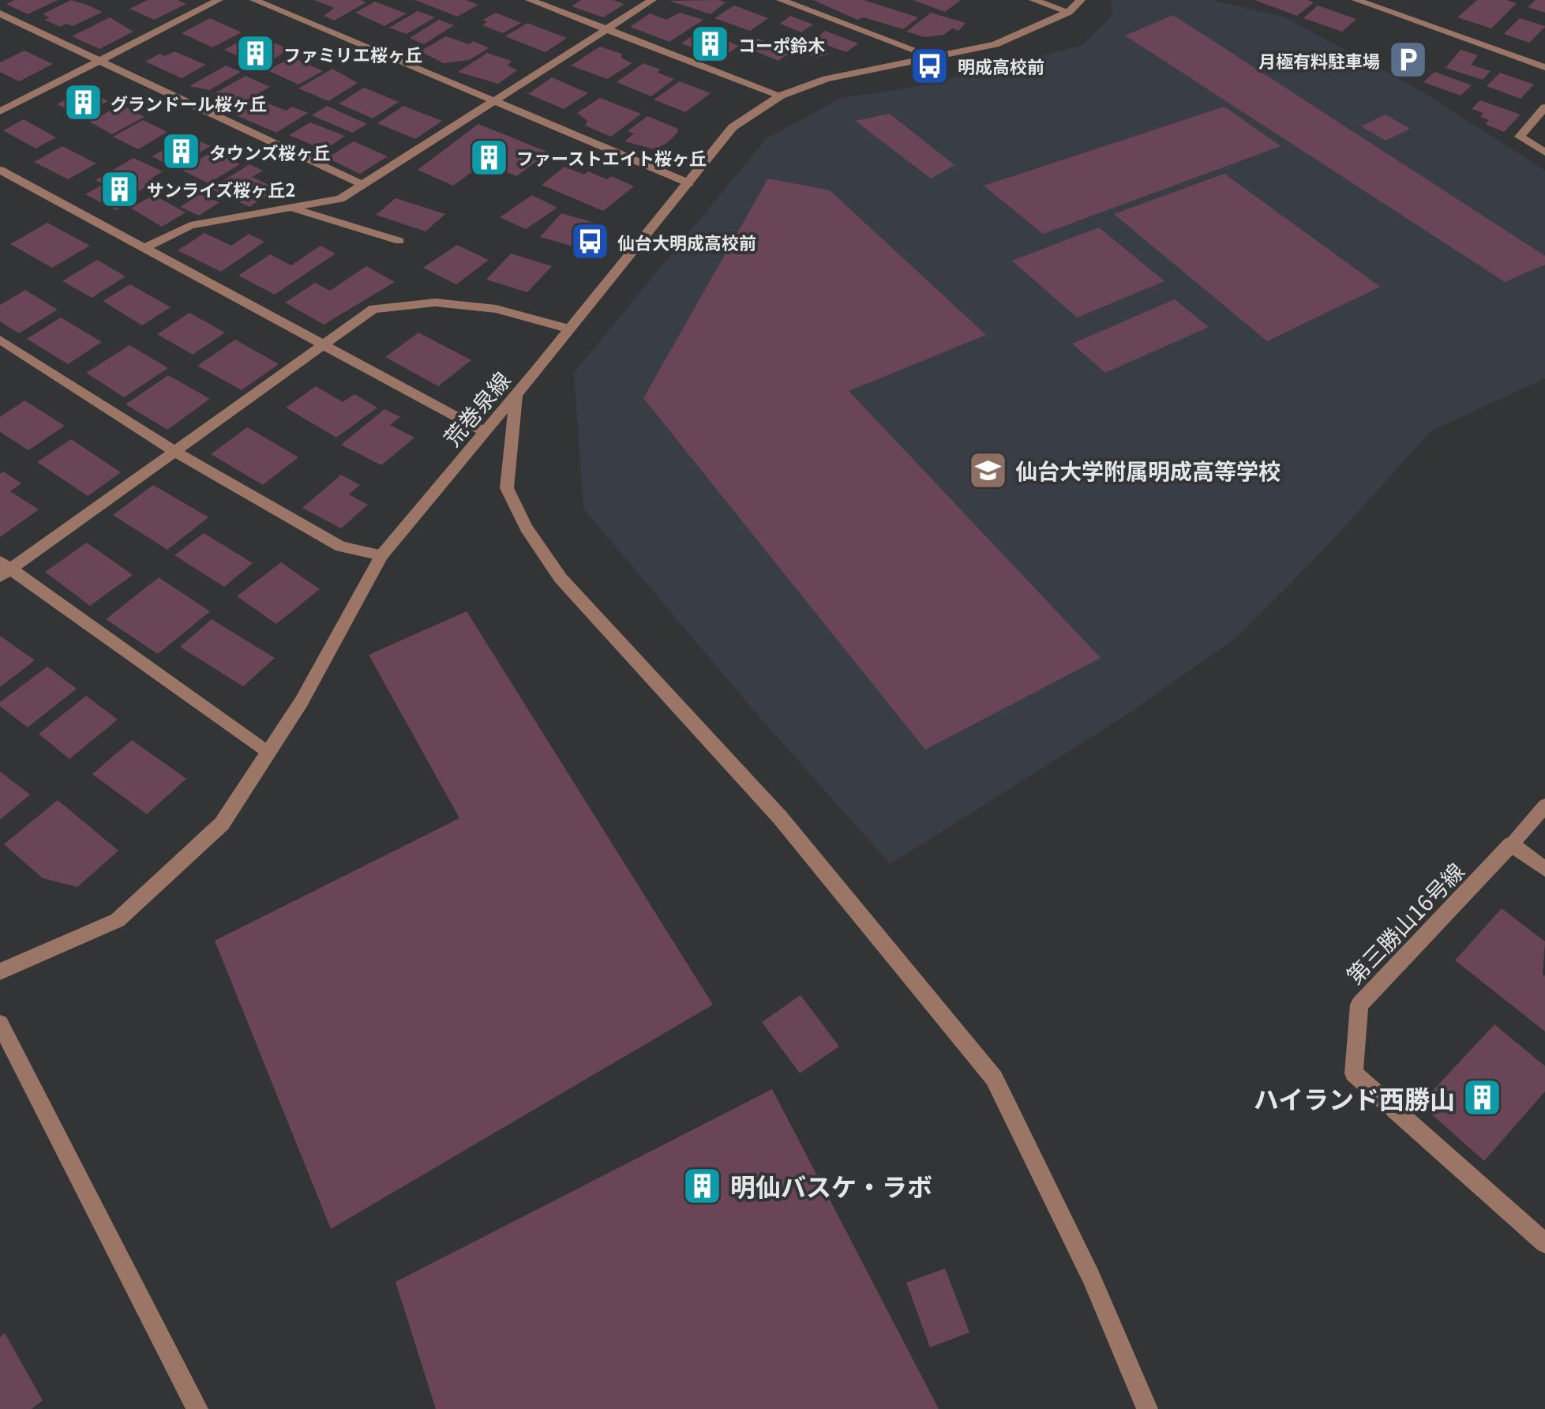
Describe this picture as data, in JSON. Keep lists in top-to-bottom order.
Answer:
{
  "streets": {
    "street": ["荒巻泉線", "第三勝山16号線"]
  },
  "places": {
    "building": [
      "コーポ鈴木",
      "ファミリエ桜ヶ丘",
      "グランドール桜ヶ丘",
      "タウンズ桜ヶ丘",
      "ファーストエイト桜ヶ丘",
      "サンライズ桜ヶ丘2",
      "ハイランド西勝山",
      "明仙バスケ・ラボ"
    ],
    "parking": ["月極有料駐車場"],
    "bus stop": ["明成高校前", "仙台大明成高校前"],
    "school or university": ["仙台大学附属明成高等学校"]
  }
}
